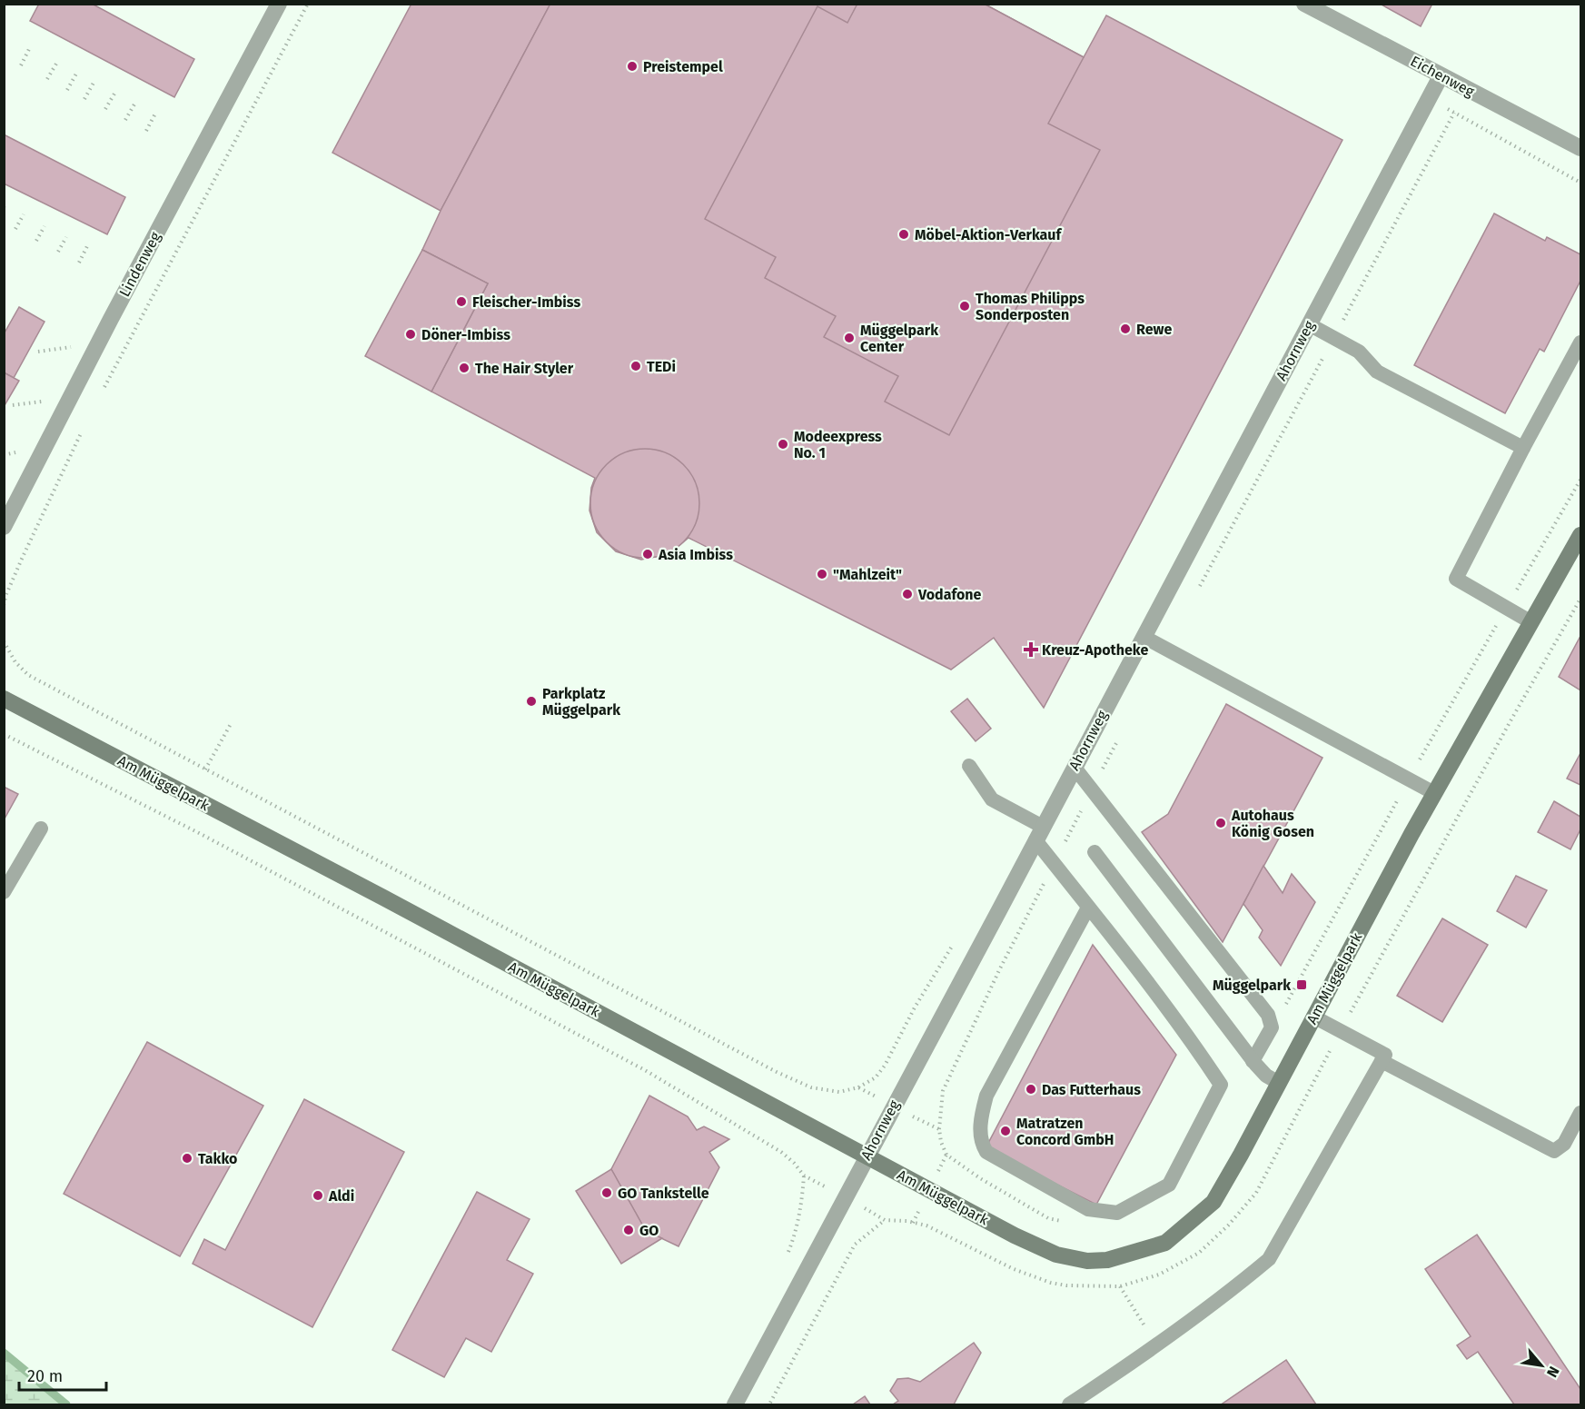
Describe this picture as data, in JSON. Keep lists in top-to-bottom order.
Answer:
{
  "streets": {
    "main road": ["Am Müggelpark"],
    "street": ["Eichenweg", "Lindenweg", "Ahornweg"]
  },
  "crossings": [
    ["Eichenweg", "Ahornweg"],
    ["Ahornweg", "Am Müggelpark"]
  ],
  "places": {
    "other": [
      "Preistempel",
      "Möbel-Aktion-Verkauf",
      "Fleischer-Imbiss",
      "Thomas Philipps Sonderposten",
      "Rewe",
      "Döner-Imbiss",
      "Müggelpark Center",
      "TEDi",
      "The Hair Styler",
      "Modeexpress No. 1",
      "Asia Imbiss",
      "\"Mahlzeit\"",
      "Vodafone",
      "Parkplatz Müggelpark",
      "Autohaus König Gosen",
      "Das Futterhaus",
      "Matratzen Concord GmbH",
      "Takko",
      "GO Tankstelle",
      "Aldi",
      "GO"
    ],
    "health": ["Kreuz-Apotheke"],
    "transit": ["Müggelpark"]
  },
  "scale_bar": "20 m",
  "north": "bottom right"
}
